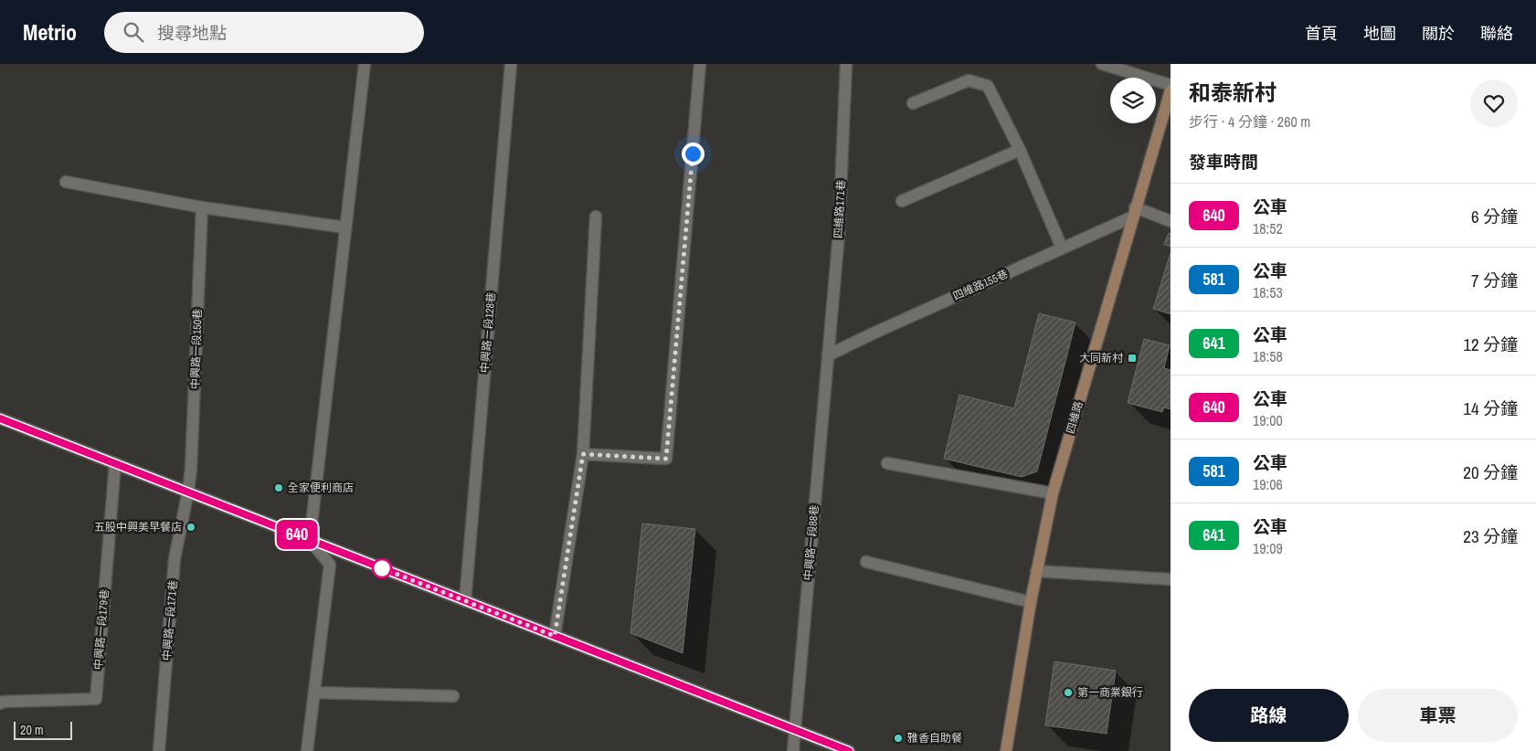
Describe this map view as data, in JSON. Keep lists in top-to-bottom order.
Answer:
{
  "streets": {
    "main road": ["四維路"],
    "street": [
      "四維路171巷",
      "四維路155巷",
      "中興路ㄧ段128巷",
      "中興路一段150巷",
      "中興路一段88巷",
      "中興路一段171巷",
      "中興路一段179巷"
    ]
  },
  "crossings": [
    ["四維路171巷", "四維路155巷"],
    ["四維路171巷", "中興路一段88巷"],
    ["四維路155巷", "四維路"],
    ["四維路155巷", "中興路一段88巷"],
    ["中興路一段150巷", "中興路一段171巷"]
  ],
  "places": {
    "transit": ["大同新村"],
    "other": [
      "全家便利商店",
      "五股中興美早餐店",
      "第一商業銀行",
      "雅香自助餐"
    ]
  },
  "lines": ["bus line 640"],
  "scale_bar": "20 m",
  "page": {
    "header": "Metrio",
    "search": "搜尋地點",
    "nav": [
      "首頁",
      "地圖",
      "關於",
      "聯絡"
    ],
    "on_map": "640",
    "heading": [
      ["和泰新村", "步行 · 4 分鐘 · 260 m"],
      "發車時間"
    ],
    "list": [
      {
        "mark": "640",
        "name": "公車",
        "note": "18:52",
        "value": "6 分鐘"
      },
      {
        "mark": "581",
        "name": "公車",
        "note": "18:53",
        "value": "7 分鐘"
      },
      {
        "mark": "641",
        "name": "公車",
        "note": "18:58",
        "value": "12 分鐘"
      },
      {
        "mark": "640",
        "name": "公車",
        "note": "19:00",
        "value": "14 分鐘"
      },
      {
        "mark": "581",
        "name": "公車",
        "note": "19:06",
        "value": "20 分鐘"
      },
      {
        "mark": "641",
        "name": "公車",
        "note": "19:09",
        "value": "23 分鐘"
      }
    ],
    "buttons": ["路線", "車票"],
    "scale": "20 m"
  }
}
